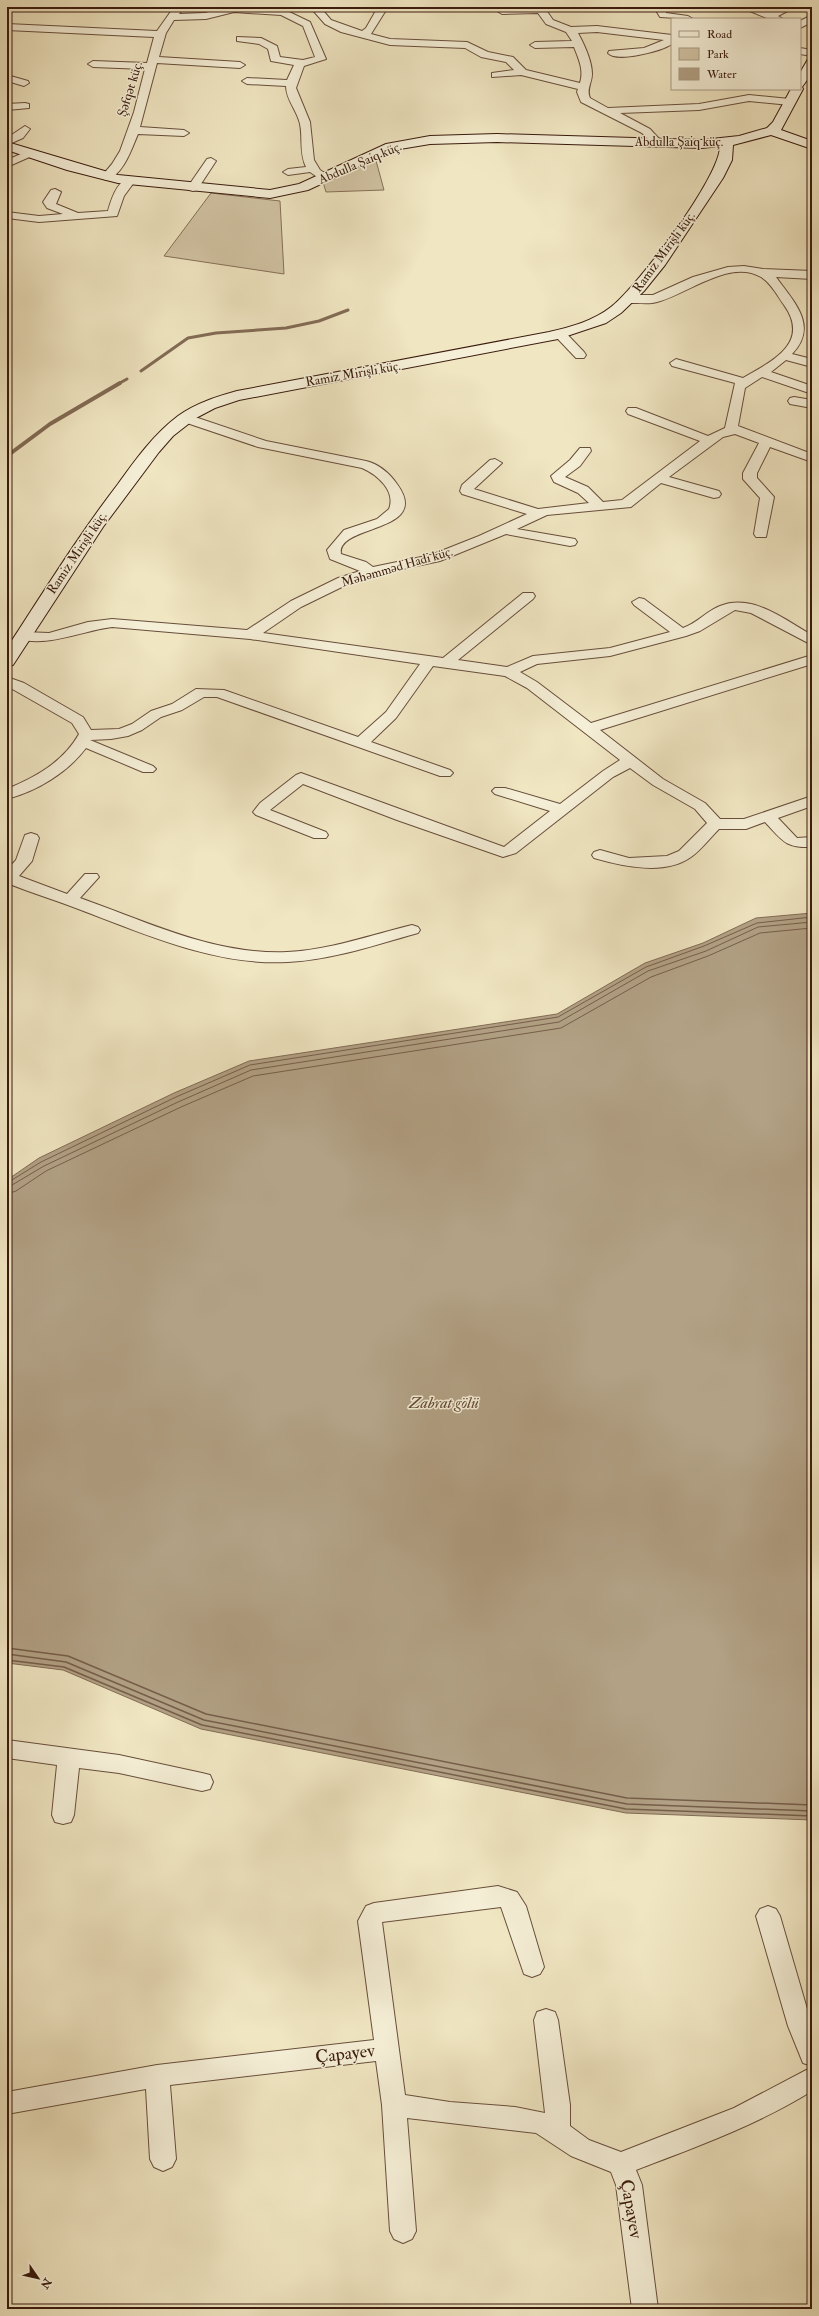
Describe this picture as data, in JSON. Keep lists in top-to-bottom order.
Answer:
{
  "streets": {
    "street": [
      "Şəfqət küç.",
      "Abdulla Şaiq küç.",
      "Ramiz Mirişli küç.",
      "Məhəmməd Hadi küç.",
      "Çapayev"
    ]
  },
  "crossings": [
    ["Şəfqət küç.", "Abdulla Şaiq küç."],
    ["Abdulla Şaiq küç.", "Ramiz Mirişli küç."]
  ],
  "water": ["Zabrat gölü"],
  "legend": ["Road", "Park", "Water"],
  "north": "bottom right"
}
